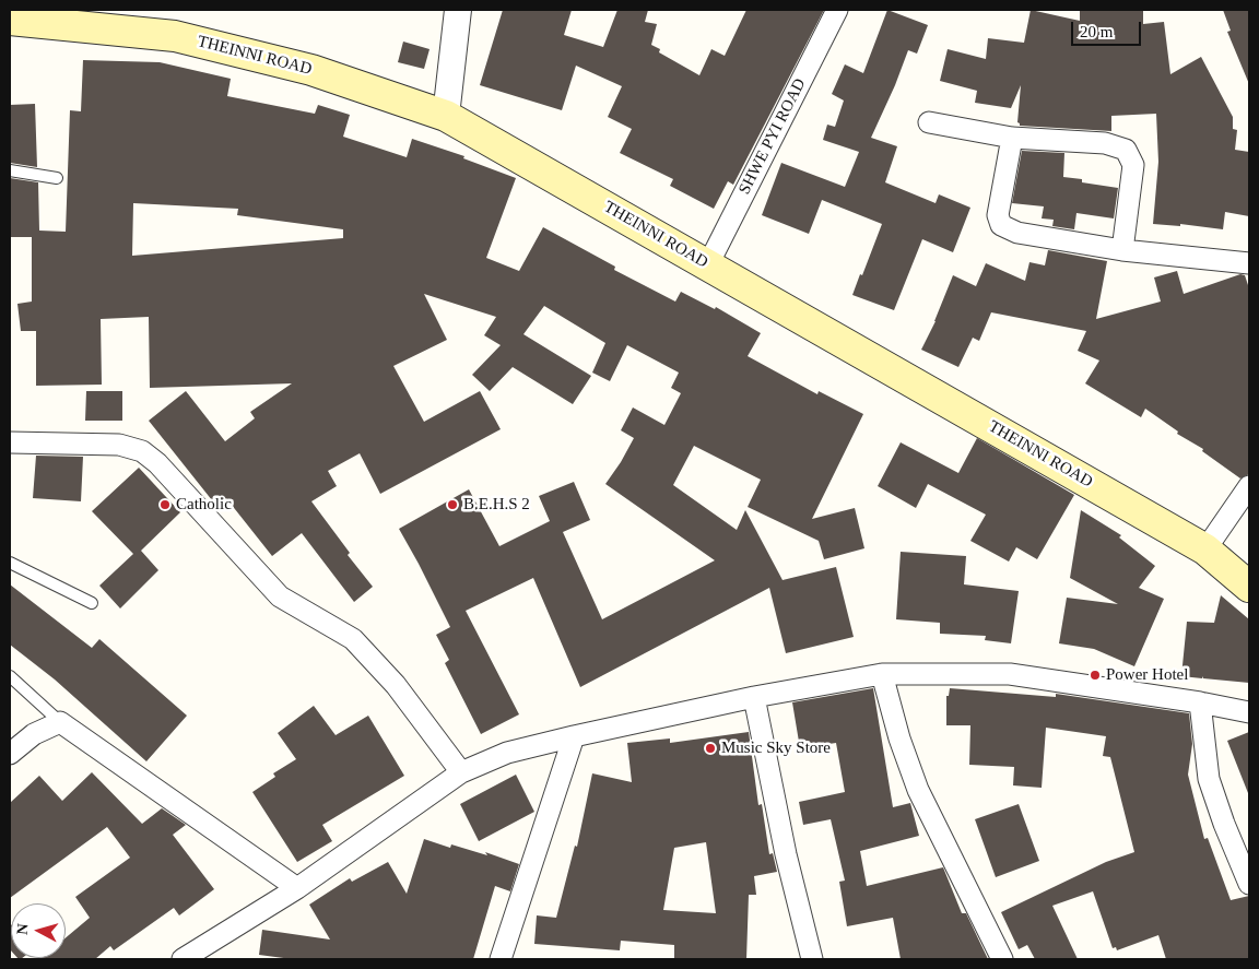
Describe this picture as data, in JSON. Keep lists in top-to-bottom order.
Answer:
{
  "streets": {
    "main road": ["THEINNI ROAD"],
    "street": ["SHWE PYI ROAD"]
  },
  "crossings": [
    ["THEINNI ROAD", "SHWE PYI ROAD"]
  ],
  "places": [
    "Catholic",
    "B.E.H.S 2",
    "Power Hotel",
    "Music Sky Store"
  ],
  "scale_bar": "20 m",
  "north": "left"
}
